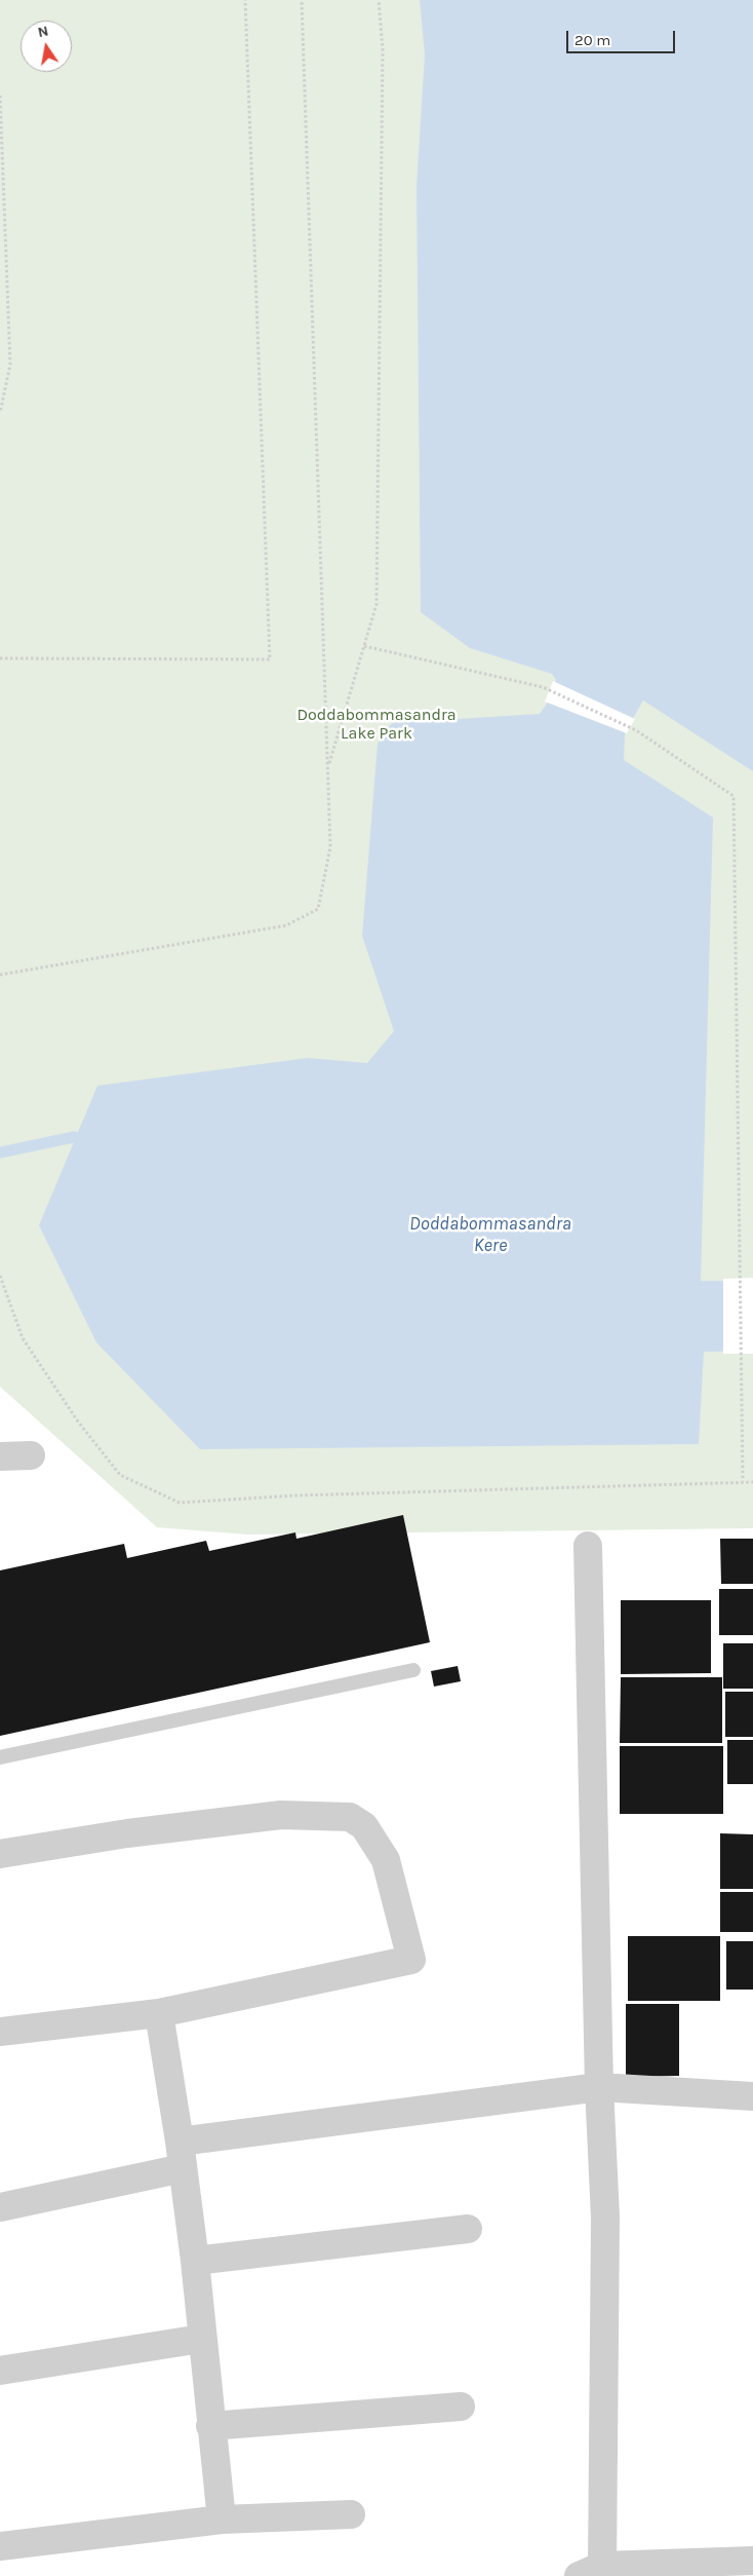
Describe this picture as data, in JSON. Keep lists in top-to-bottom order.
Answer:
{
  "water": ["Doddabommasandra Kere"],
  "parks": ["Doddabommasandra Lake Park"],
  "scale_bar": "20 m",
  "north": "top"
}
